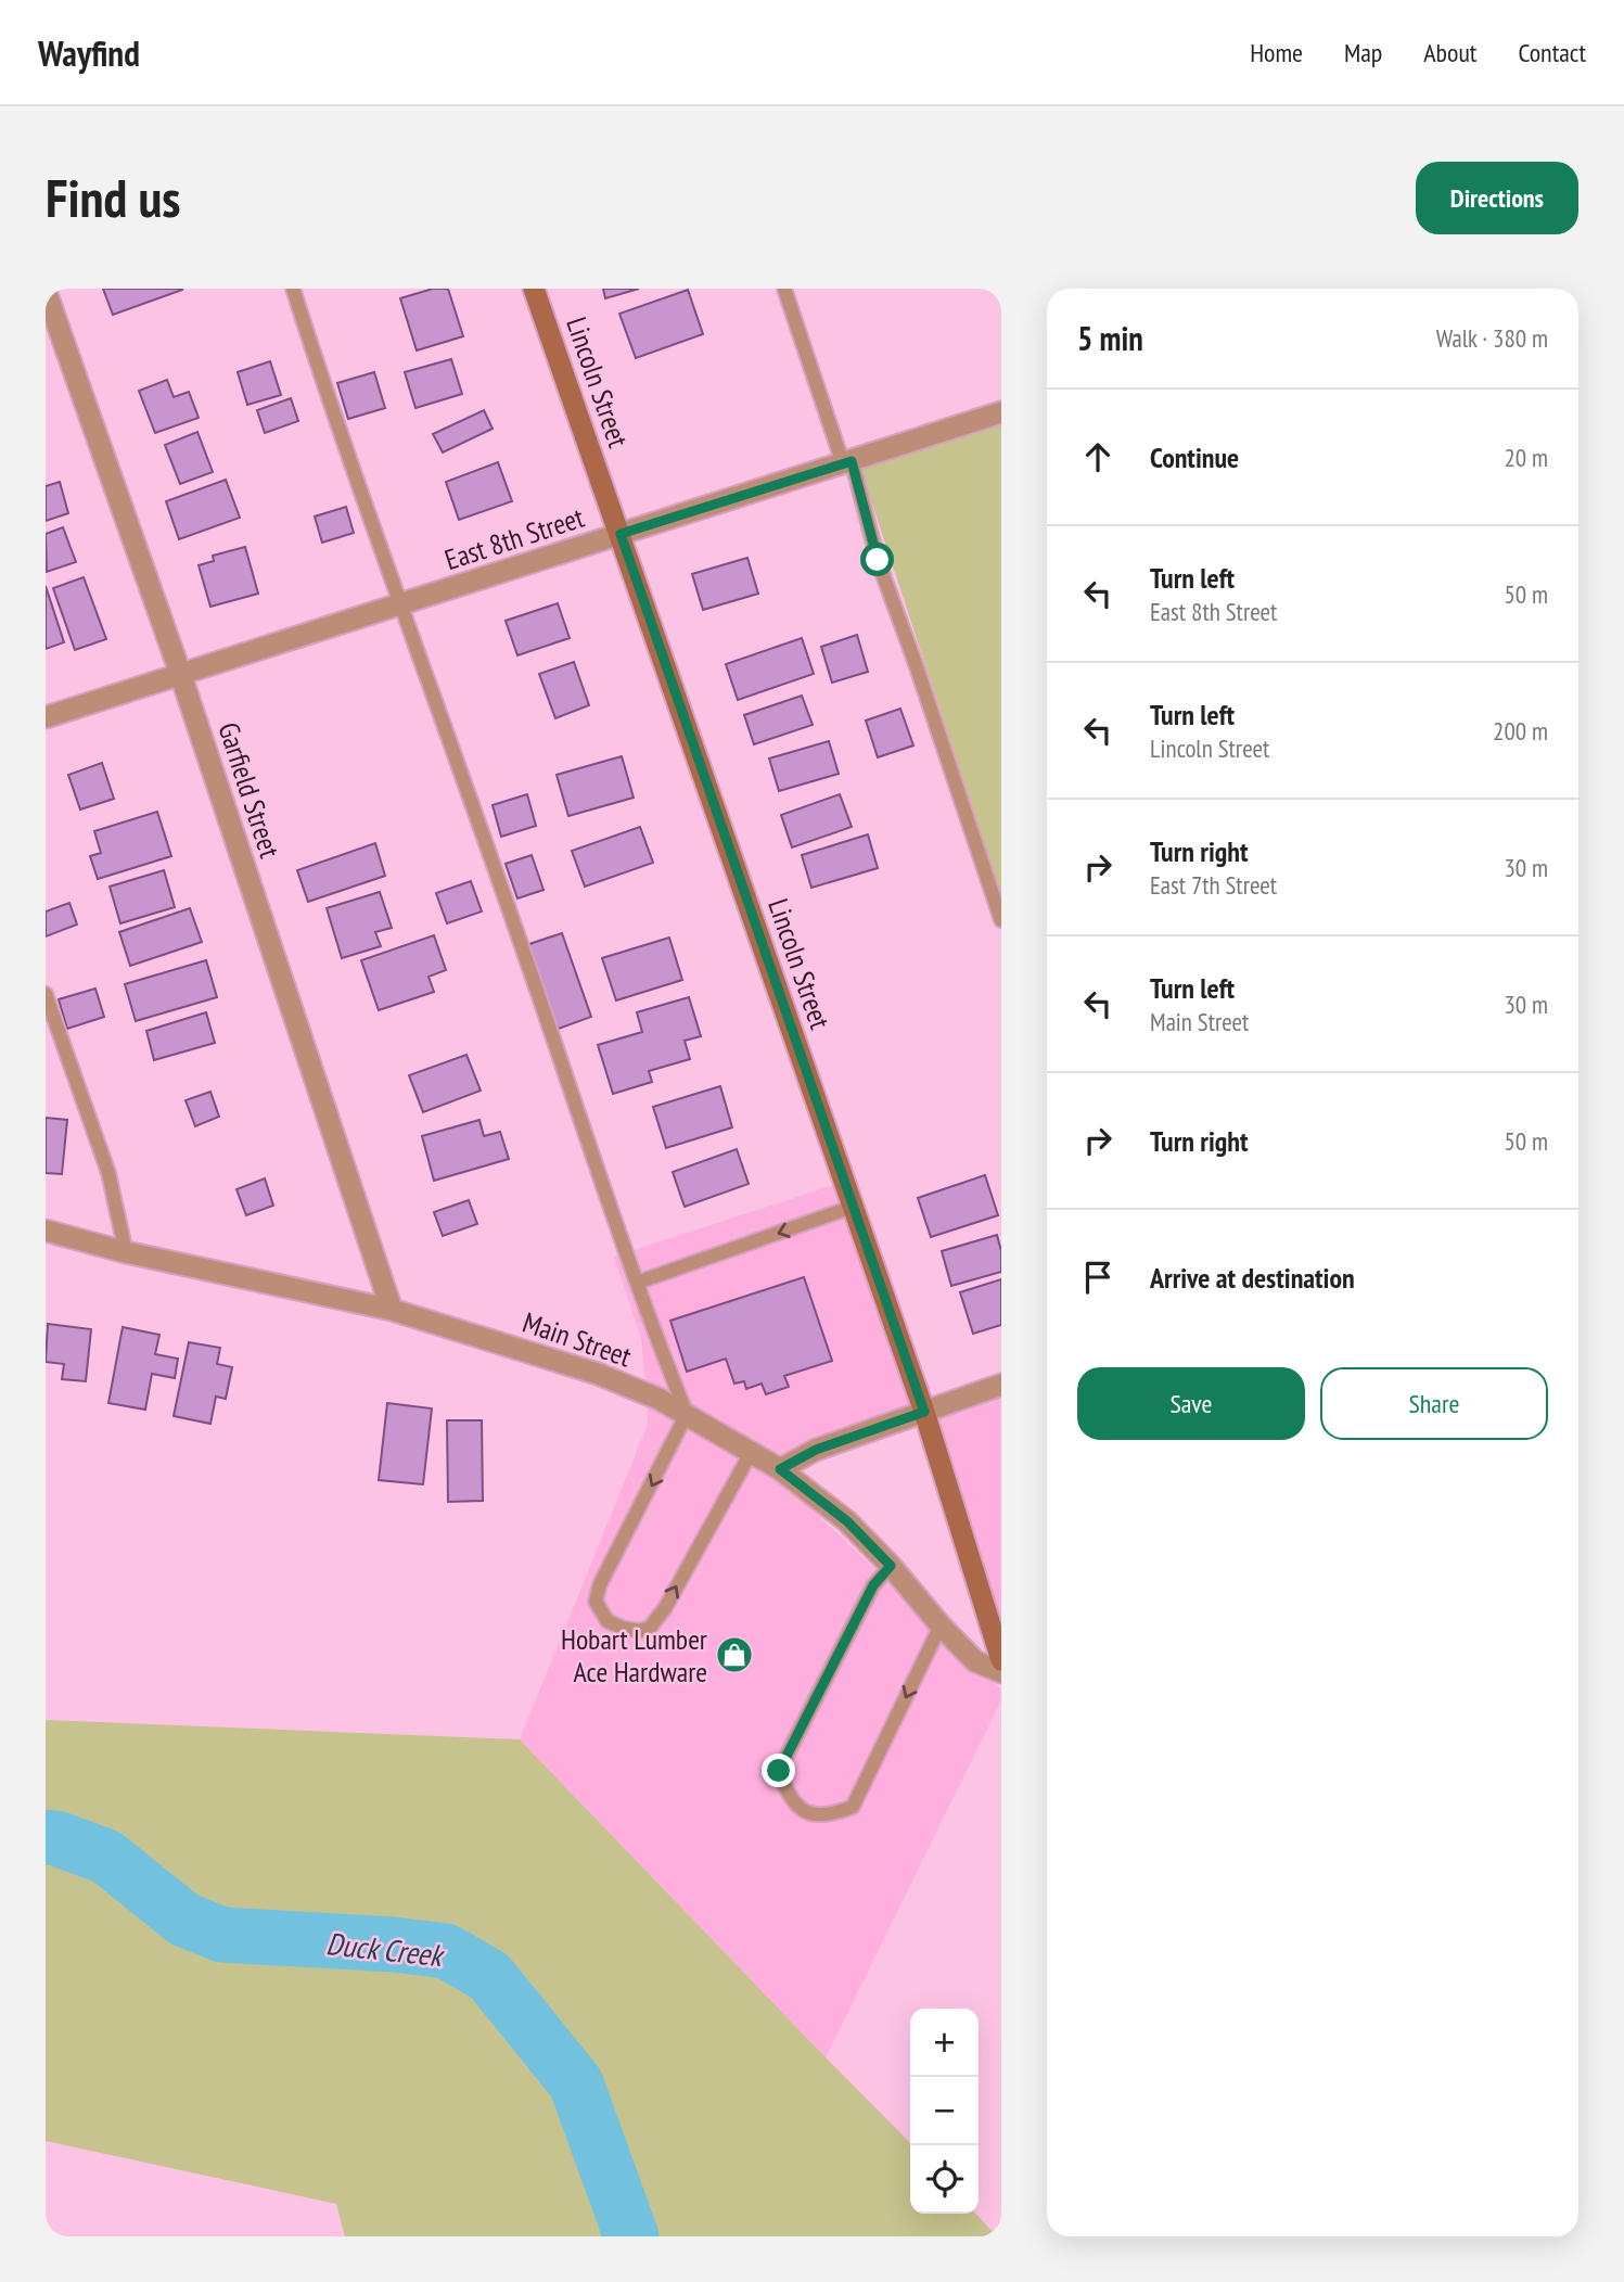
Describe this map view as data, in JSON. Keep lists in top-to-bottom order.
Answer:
{
  "streets": {
    "main road": ["Lincoln Street"],
    "street": ["East 8th Street", "Garfield Street", "Main Street"]
  },
  "crossings": [
    ["Lincoln Street", "East 8th Street"],
    ["East 8th Street", "Garfield Street"],
    ["Garfield Street", "Main Street"]
  ],
  "water": ["Duck Creek"],
  "places": {
    "shop": ["Hobart Lumber Ace Hardware"]
  },
  "page": {
    "header": "Wayfind",
    "nav": [
      "Home",
      "Map",
      "About",
      "Contact"
    ],
    "buttons": [
      "Directions",
      ["Save", "Share"]
    ],
    "title": "Find us",
    "heading": ["5 min", "Walk · 380 m"],
    "list": [
      ["Continue", "20 m"],
      ["Turn left", "East 8th Street", "50 m"],
      ["Turn left", "Lincoln Street", "200 m"],
      ["Turn right", "East 7th Street", "30 m"],
      ["Turn left", "Main Street", "30 m"],
      ["Turn right", "50 m"],
      "Arrive at destination"
    ],
    "map_buttons": ["+", "−"]
  }
}
